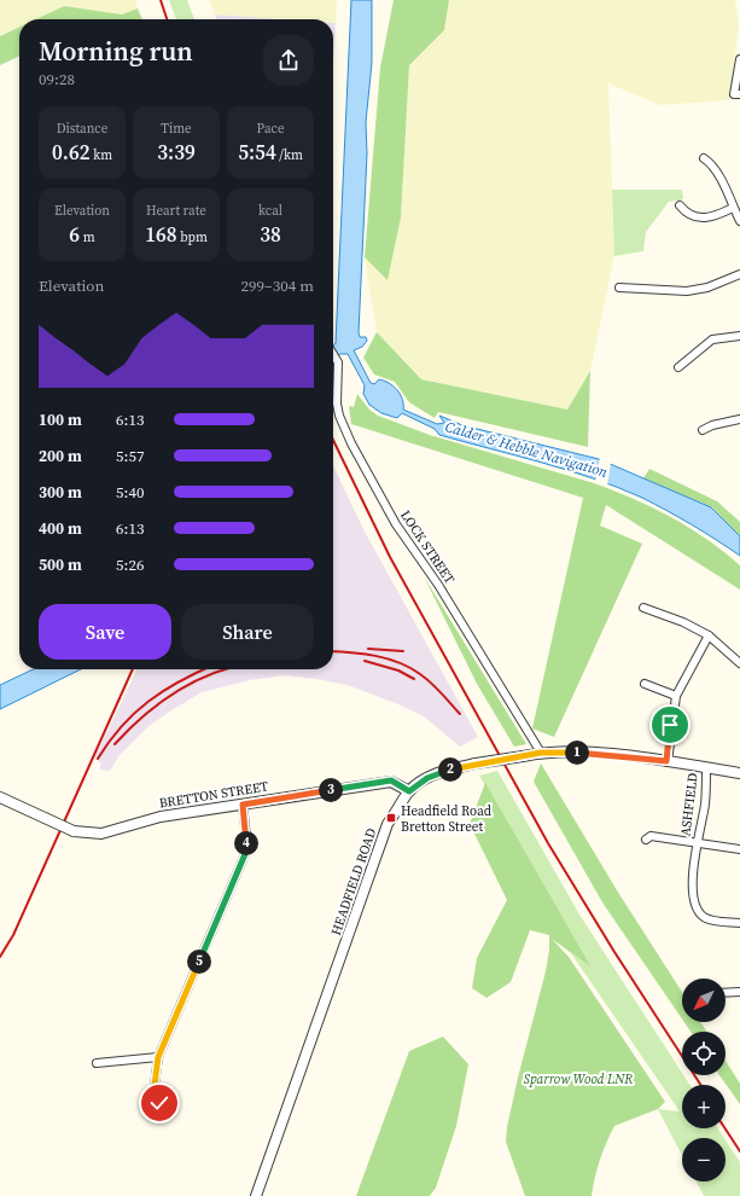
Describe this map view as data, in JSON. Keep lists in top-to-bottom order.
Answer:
{
  "streets": {
    "street": [
      "LOCK STREET",
      "BRETTON STREET",
      "ASHFIELD",
      "HEADFIELD ROAD"
    ]
  },
  "crossings": [
    ["LOCK STREET", "HEADFIELD ROAD"],
    ["BRETTON STREET", "HEADFIELD ROAD"],
    ["ASHFIELD", "HEADFIELD ROAD"]
  ],
  "water": ["Calder & Hebble Navigation"],
  "parks": ["Sparrow Wood LNR"],
  "places": {
    "transit": ["Headfield Road Bretton Street"]
  },
  "north": "bottom left",
  "page": {
    "heading": ["Morning run", "09:28"],
    "stats": [
      ["Distance", "0.62 km"],
      ["Time", "3:39"],
      ["Pace", "5:54 /km"],
      ["Elevation", "6 m"],
      ["Heart rate", "168 bpm"],
      ["kcal", "38"]
    ],
    "chart": ["Elevation", "299–304 m"],
    "list": [
      {
        "name": "100 m",
        "note": "6:13"
      },
      {
        "name": "200 m",
        "note": "5:57"
      },
      {
        "name": "300 m",
        "note": "5:40"
      },
      {
        "name": "400 m",
        "note": "6:13"
      },
      {
        "name": "500 m",
        "note": "5:26"
      }
    ],
    "buttons": ["Save", "Share"],
    "pins": [
      "1",
      "2",
      "3",
      "4",
      "5"
    ],
    "map_buttons": ["+", "−"]
  }
}
